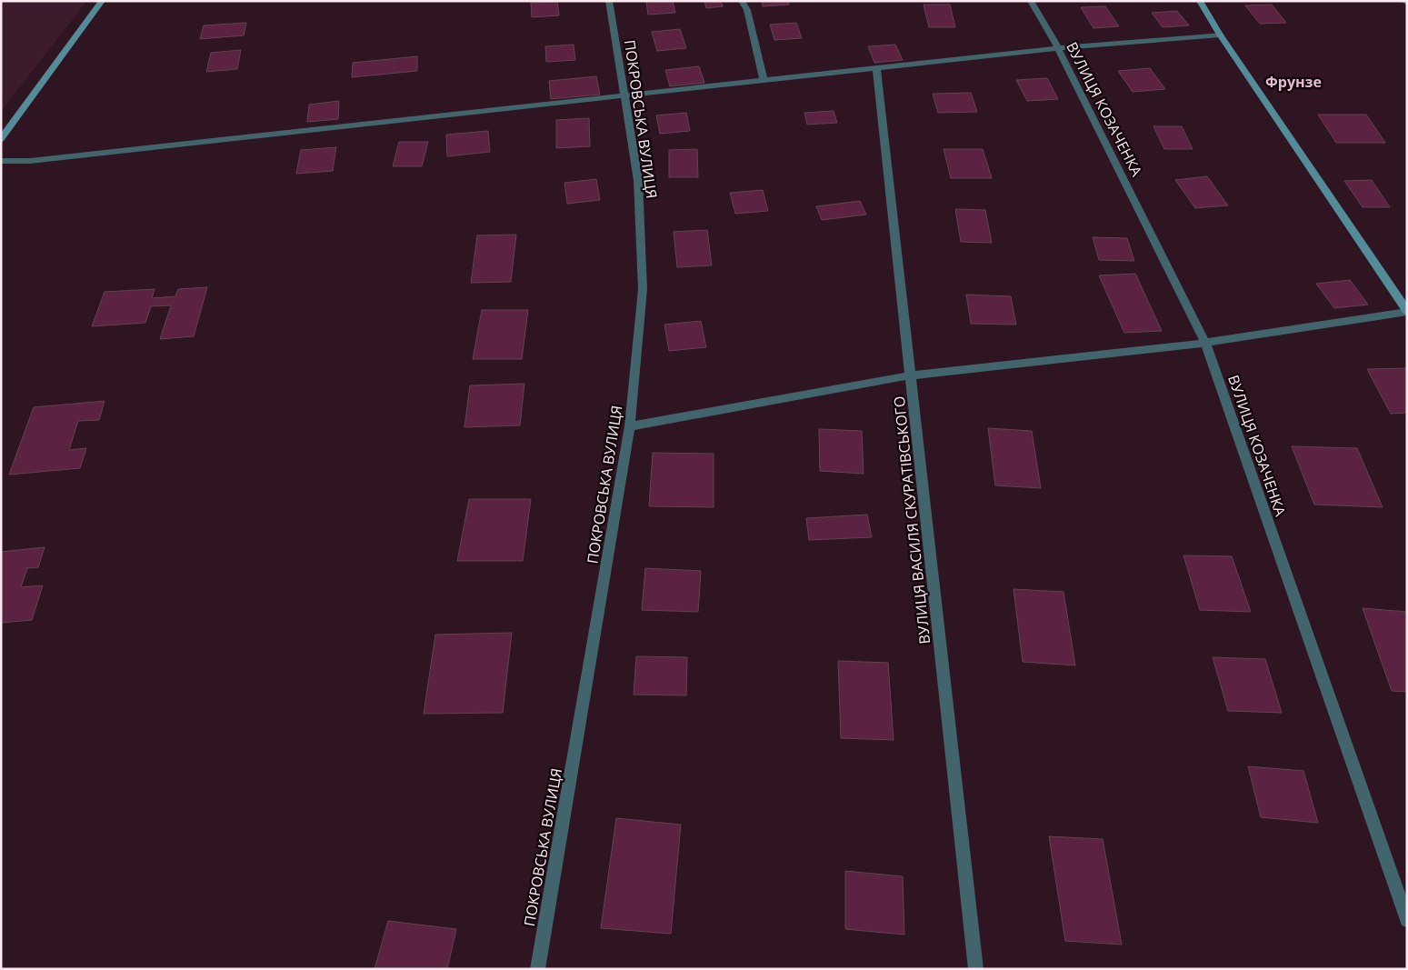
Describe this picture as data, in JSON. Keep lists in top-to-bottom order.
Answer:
{
  "streets": {
    "street": ["ВУЛИЦЯ КОЗАЧЕНКА", "ПОКРОВСЬКА ВУЛИЦЯ", "ВУЛИЦЯ ВАСИЛЯ СКУРАТІВСЬКОГО"]
  },
  "districts": ["Фрунзе"]
}
